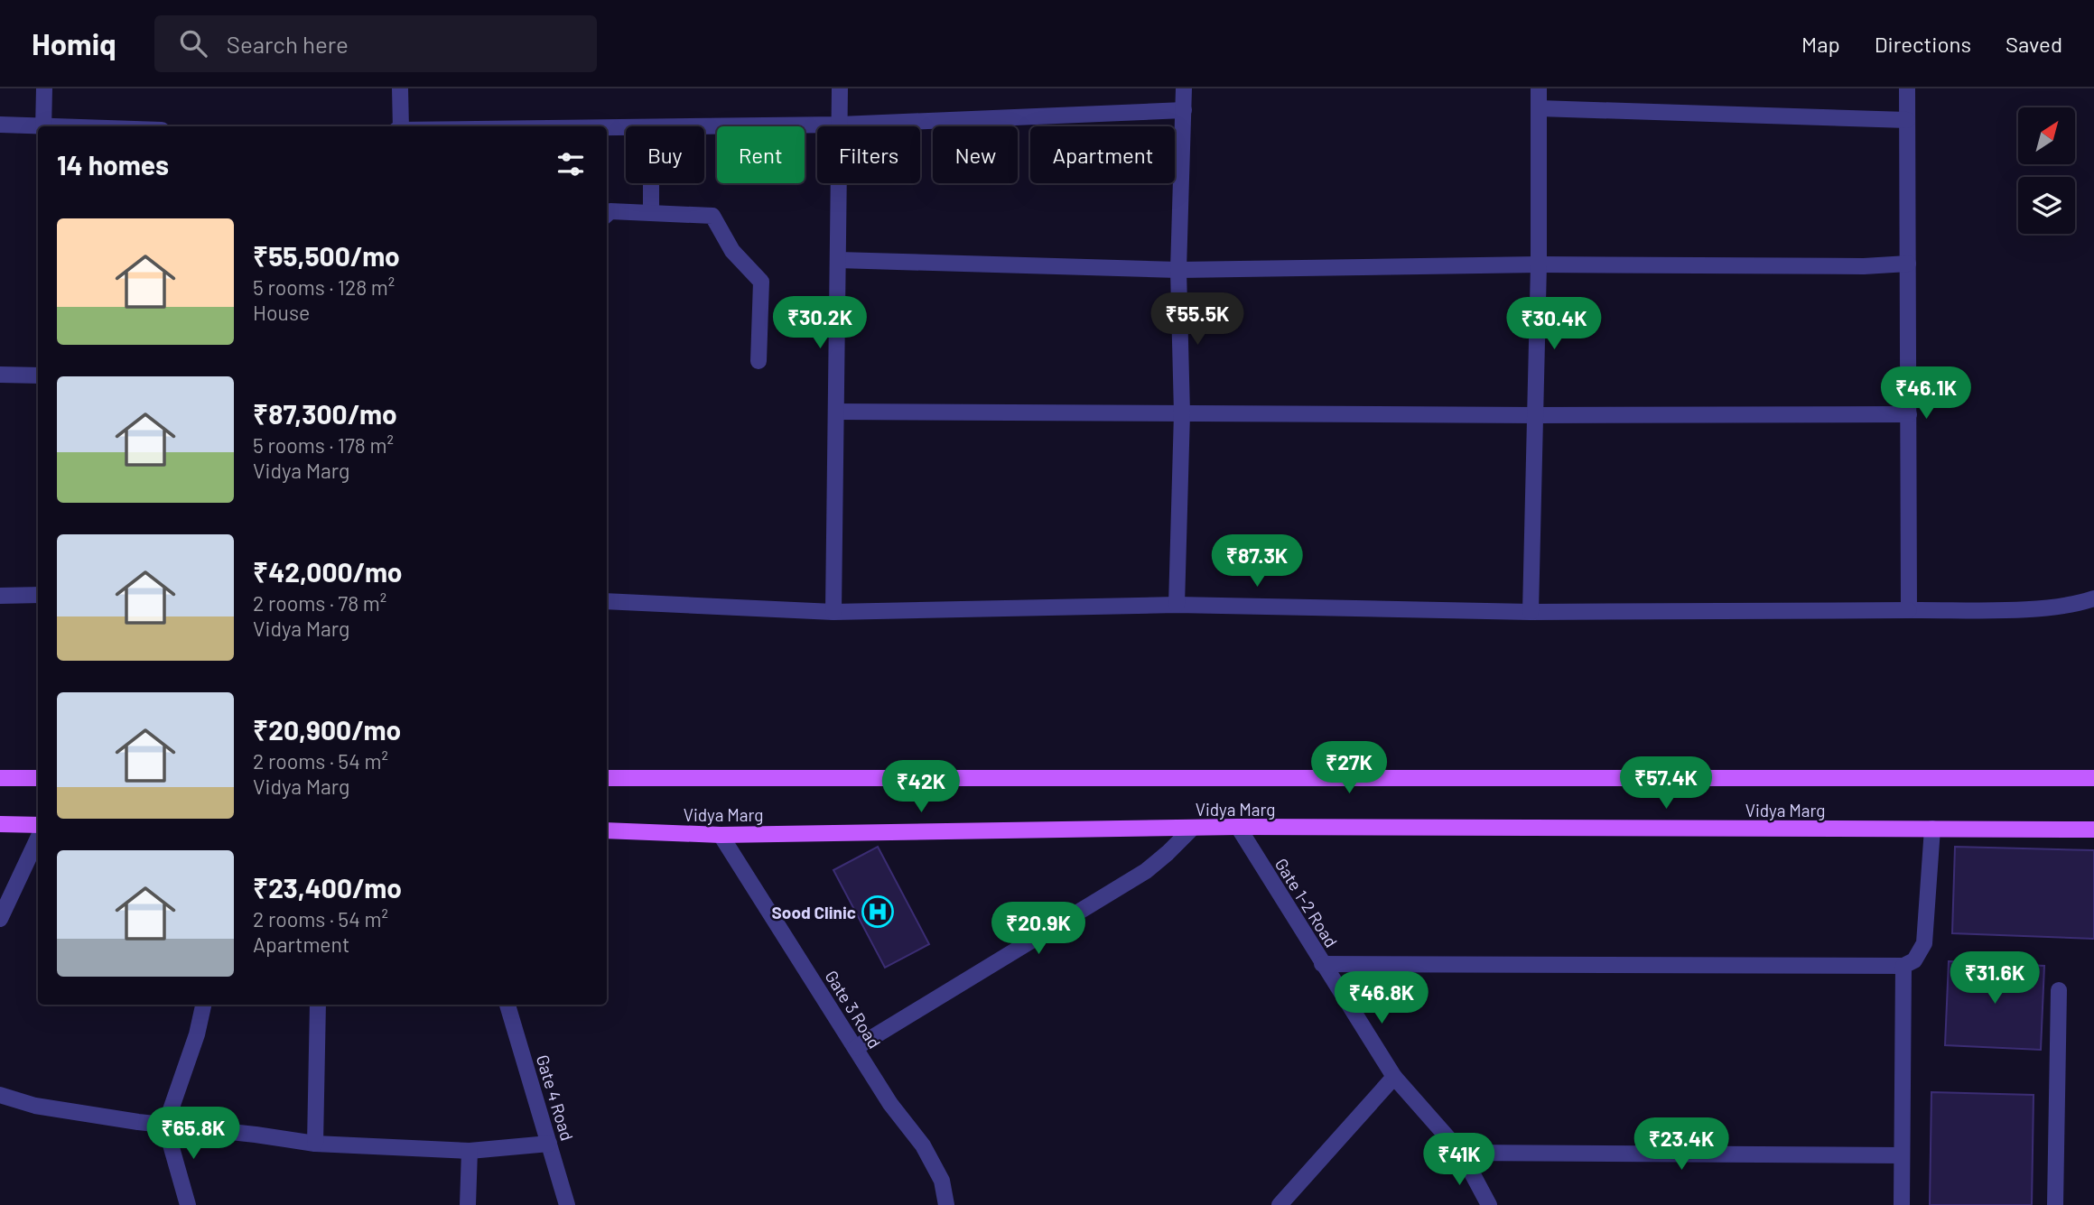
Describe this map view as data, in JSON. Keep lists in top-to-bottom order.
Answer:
{
  "streets": {
    "main road": ["Vidya Marg"],
    "street": ["Gate 1-2 Road", "Gate 3 Road", "Gate 4 Road"]
  },
  "crossings": [
    ["Vidya Marg", "Gate 1-2 Road"],
    ["Vidya Marg", "Gate 3 Road"]
  ],
  "places": {
    "hospital": ["Sood Clinic"]
  },
  "north": "top right",
  "page": {
    "header": "Homiq",
    "search": "Search here",
    "nav": ["Map", "Directions", "Saved"],
    "chip": [
      "Buy",
      "Rent",
      "Filters",
      "New",
      "Apartment"
    ],
    "heading": "14 homes",
    "list": [
      {
        "name": "₹55,500/mo",
        "note": "5 rooms · 128 m² · House"
      },
      {
        "name": "₹87,300/mo",
        "note": "5 rooms · 178 m² · Vidya Marg"
      },
      {
        "name": "₹42,000/mo",
        "note": "2 rooms · 78 m² · Vidya Marg"
      },
      {
        "name": "₹20,900/mo",
        "note": "2 rooms · 54 m² · Vidya Marg"
      },
      {
        "name": "₹23,400/mo",
        "note": "2 rooms · 54 m² · Apartment"
      }
    ],
    "price": [
      "₹55.5K",
      "₹30.2K",
      "₹30.4K",
      "₹46.1K",
      "₹87.3K",
      "₹27K",
      "₹57.4K",
      "₹42K",
      "₹20.9K",
      "₹31.6K",
      "₹46.8K",
      "₹65.8K",
      "₹23.4K",
      "₹41K"
    ]
  }
}
